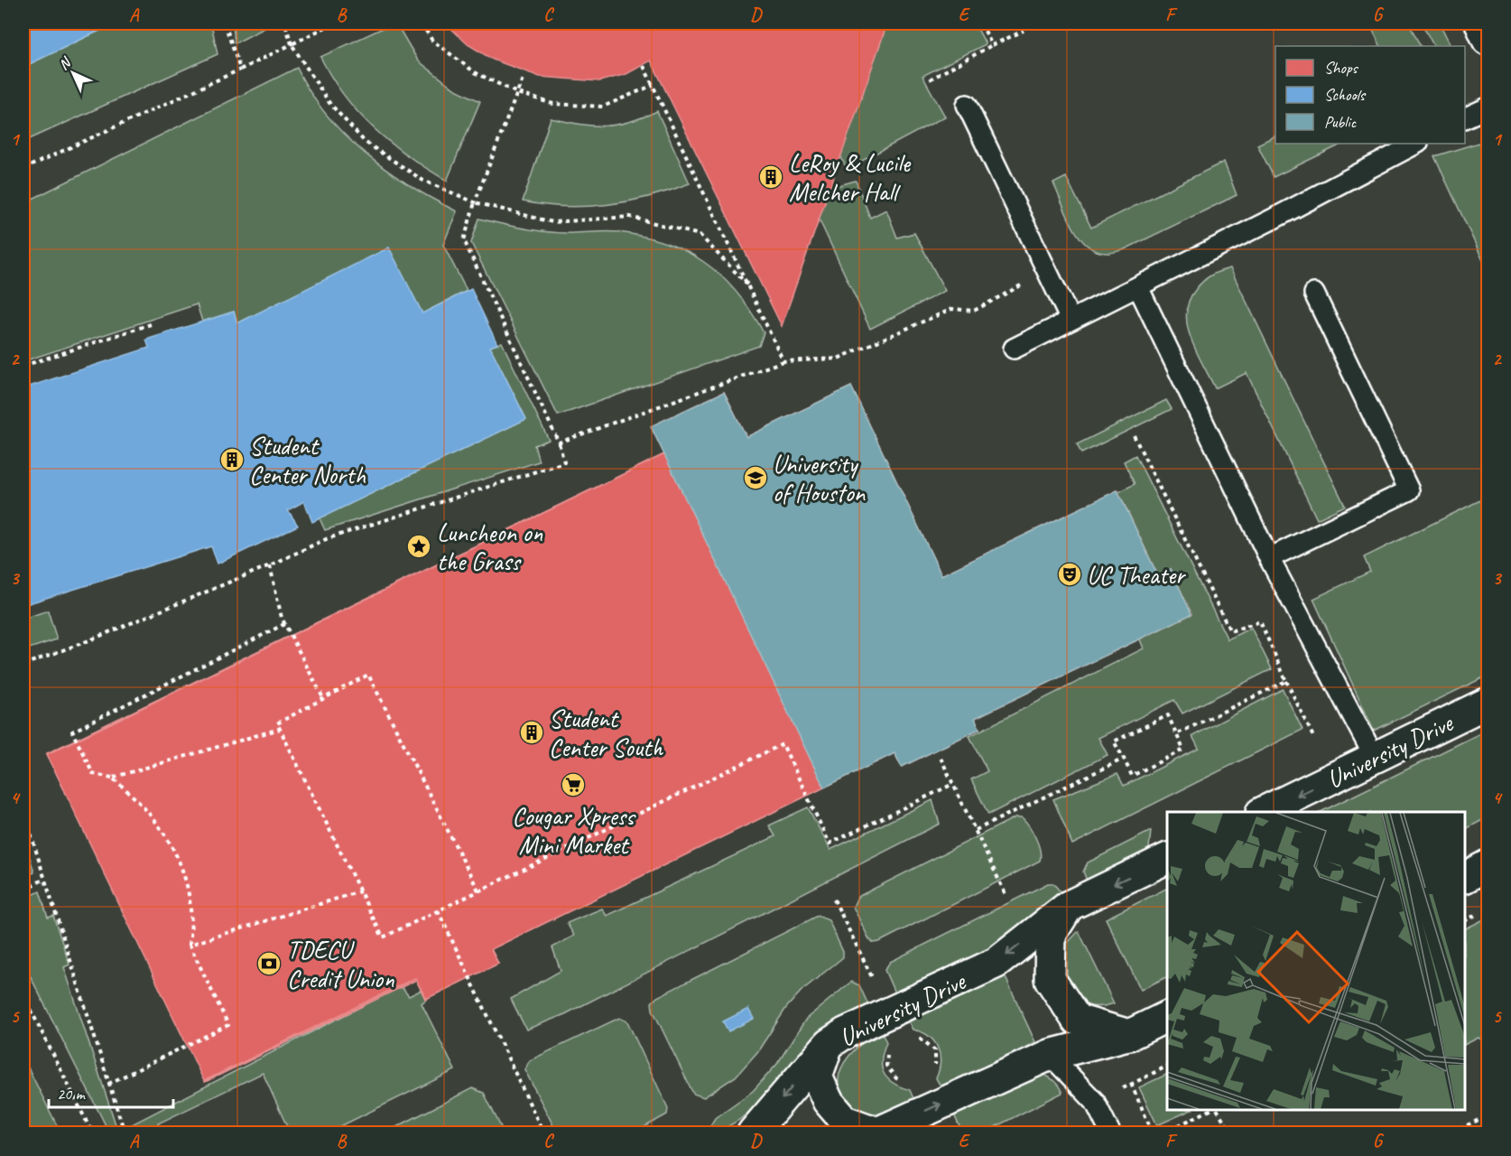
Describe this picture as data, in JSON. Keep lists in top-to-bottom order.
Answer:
{
  "streets": {
    "street": ["University Drive"]
  },
  "places": {
    "building": ["LeRoy & Lucile Melcher Hall", "Student Center North", "Student Center South"],
    "school or university": ["University of Houston"],
    "place": ["Luncheon on the Grass"],
    "theatre": ["UC Theater"],
    "supermarket": ["Cougar Xpress Mini Market"],
    "bank": ["TDECU Credit Union"]
  },
  "legend": ["Shops", "Schools", "Public"],
  "scale_bar": "20 m",
  "north": "top left",
  "grid": {
    "columns": [
      "A",
      "B",
      "C",
      "D",
      "E",
      "F",
      "G"
    ],
    "rows": [
      "1",
      "2",
      "3",
      "4",
      "5"
    ]
  }
}
